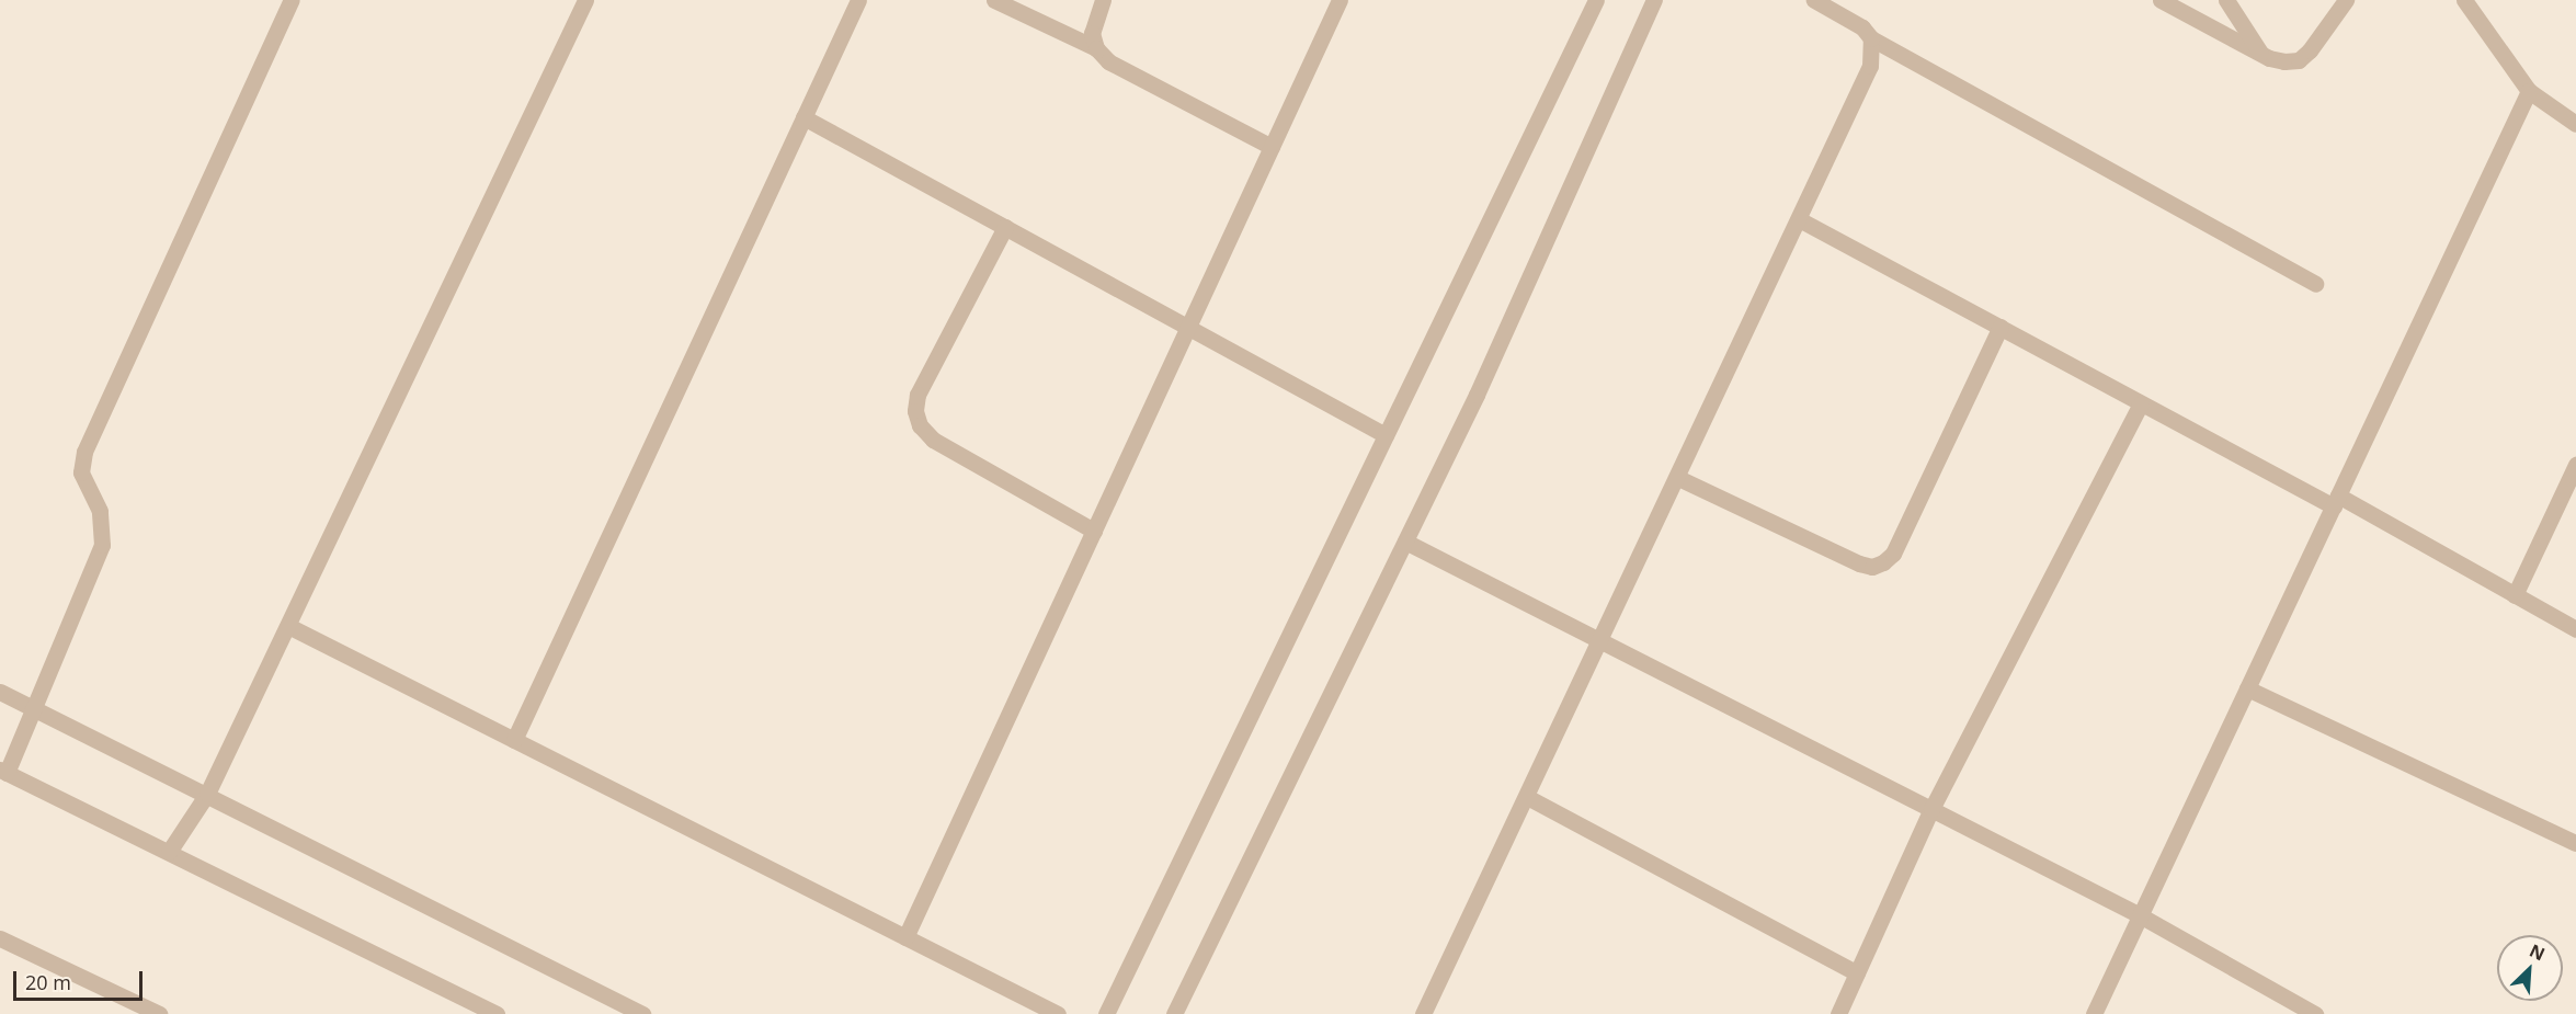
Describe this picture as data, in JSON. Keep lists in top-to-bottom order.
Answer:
{
  "scale_bar": "20 m",
  "north": "top right"
}
